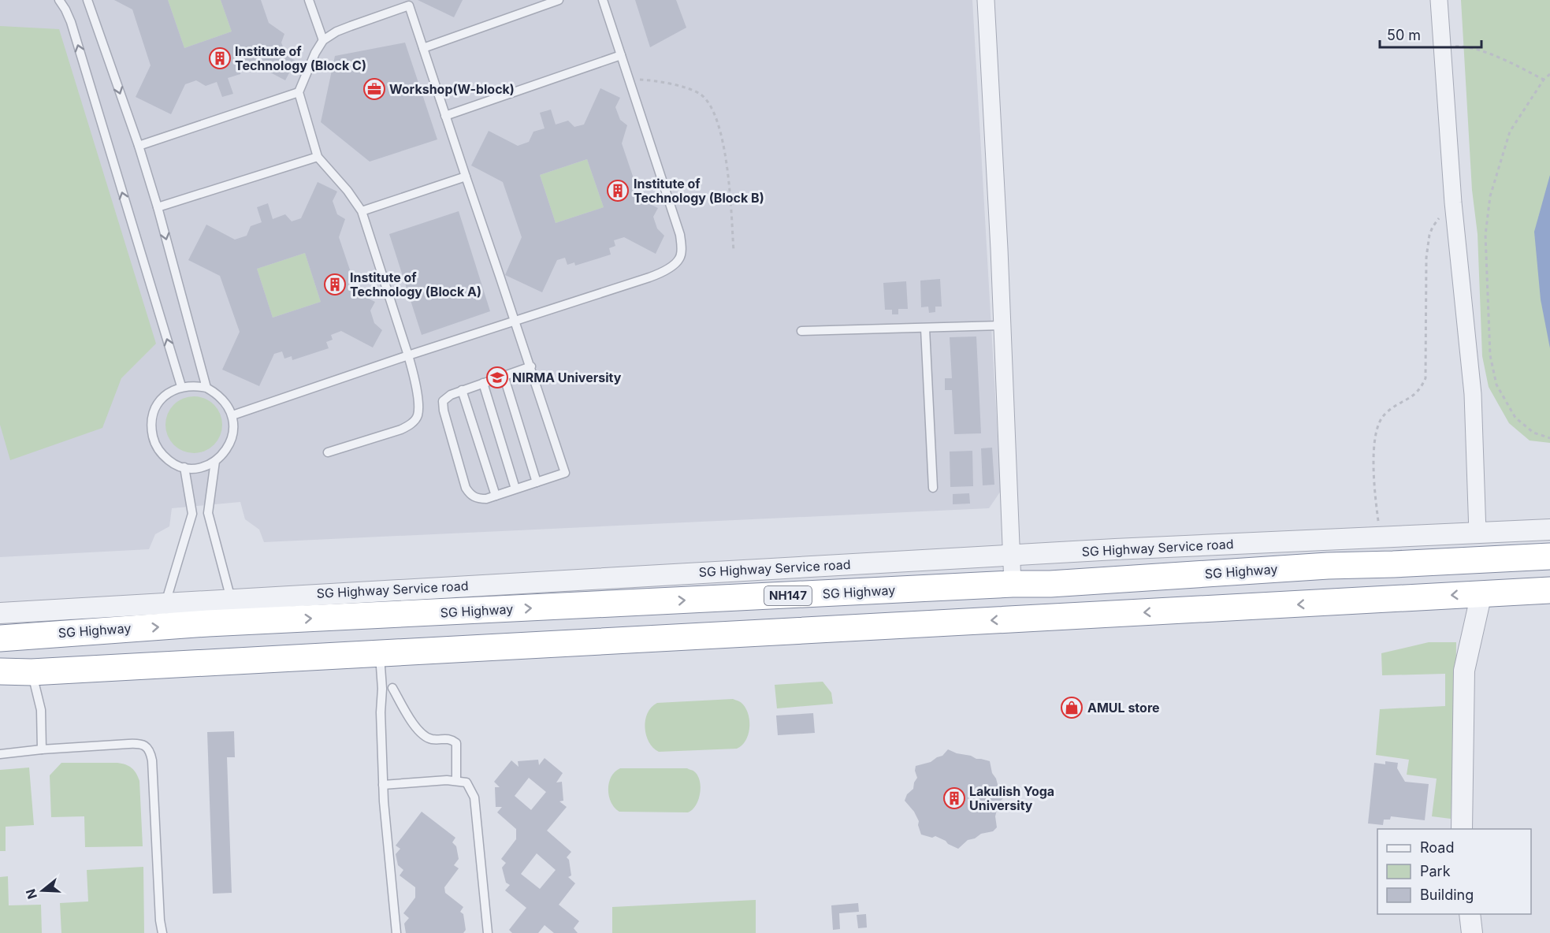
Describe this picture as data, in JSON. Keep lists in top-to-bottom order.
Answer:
{
  "streets": {
    "highway": ["SG Highway", "NH147"],
    "street": ["SG Highway Service road"]
  },
  "places": {
    "building": [
      "Institute of Technology (Block C)",
      "Institute of Technology (Block B)",
      "Institute of Technology (Block A)",
      "Lakulish Yoga University"
    ],
    "office": ["Workshop(W-block)"],
    "school or university": ["NIRMA University"],
    "shop": ["AMUL store"]
  },
  "legend": ["Road", "Park", "Building"],
  "scale_bar": "50 m",
  "north": "left"
}
